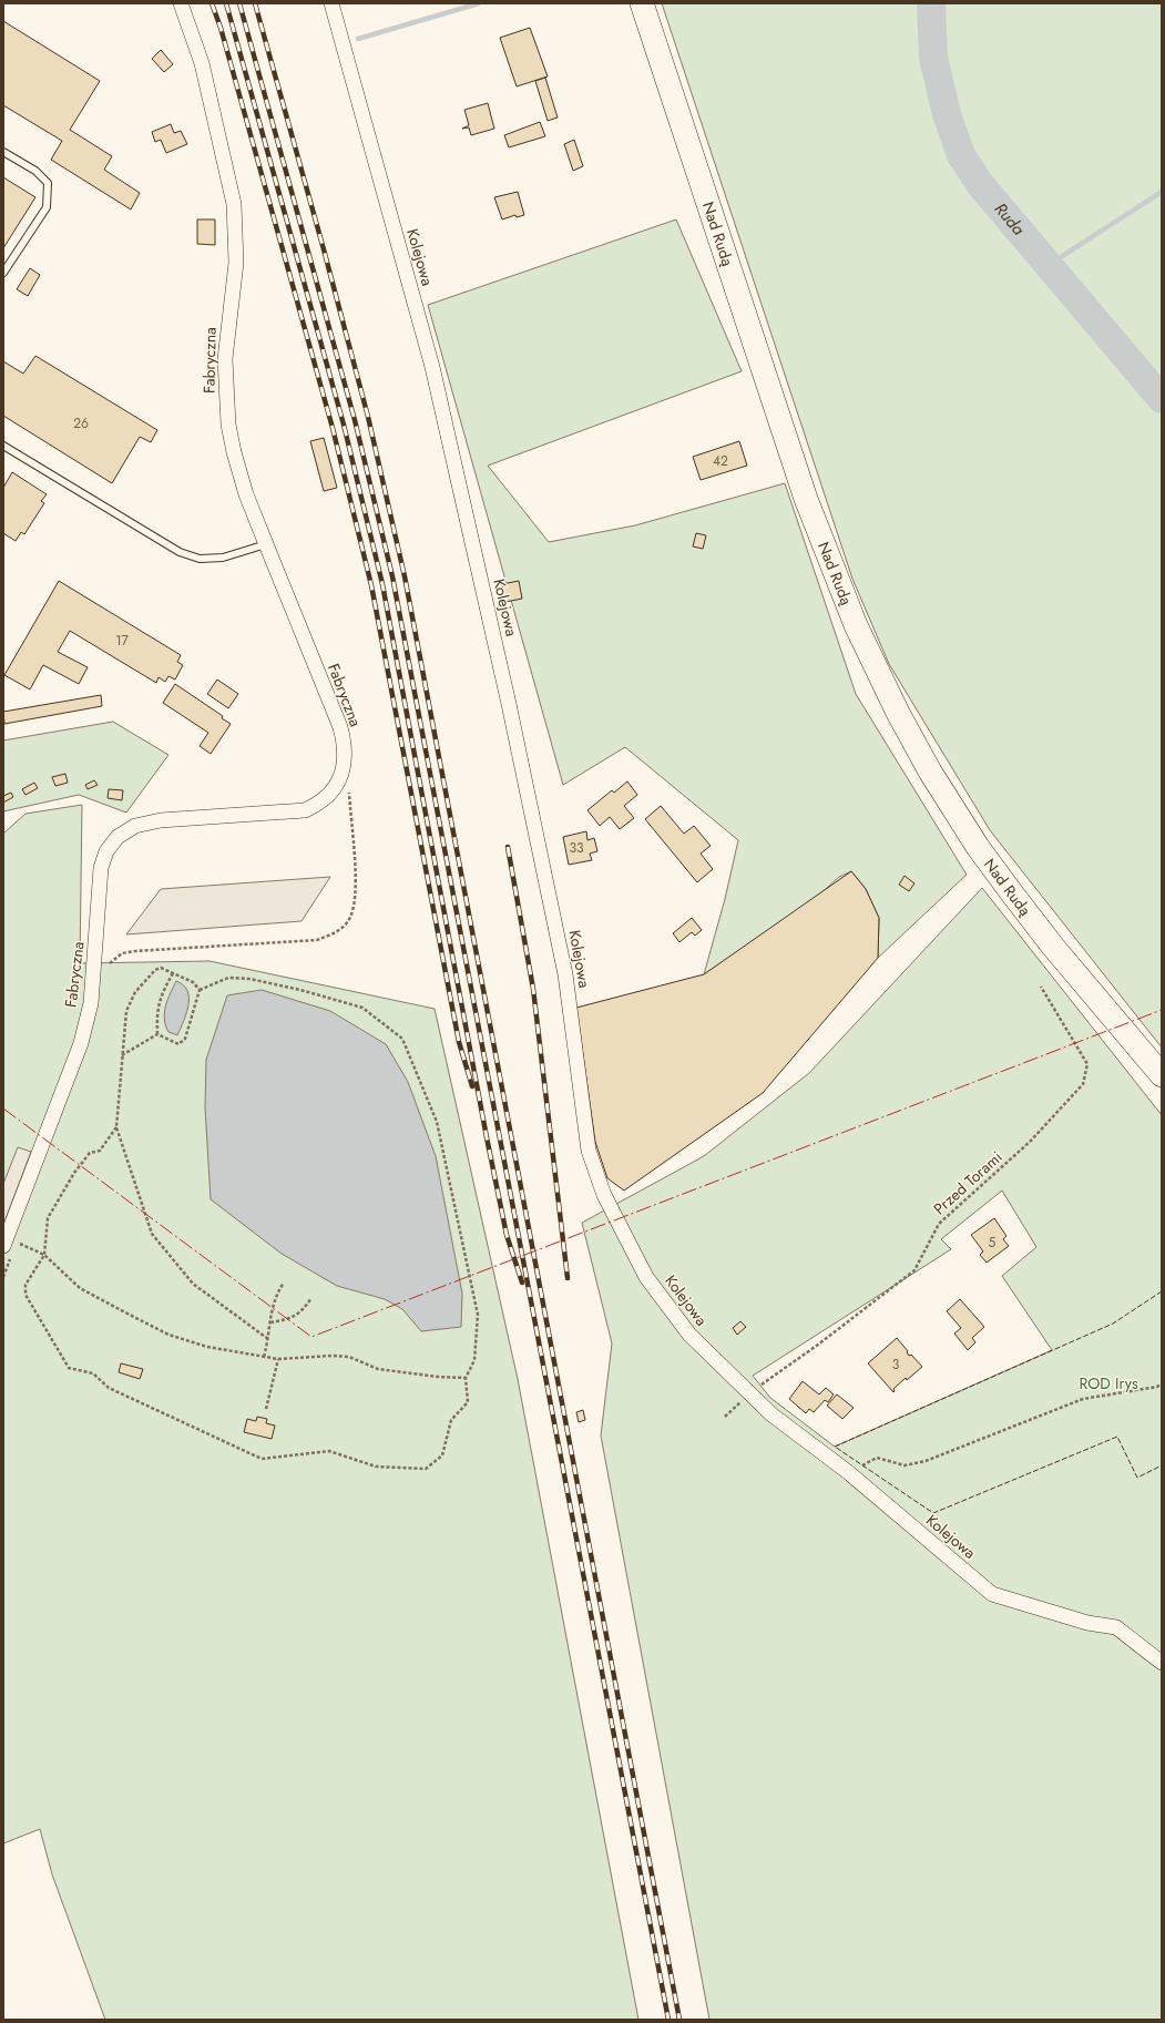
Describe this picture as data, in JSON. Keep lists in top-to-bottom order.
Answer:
{
  "streets": {
    "main road": ["Nad Rudą"],
    "street": ["Kolejowa", "Fabryczna"],
    "path": ["Przed Torami"]
  },
  "crossings": [
    ["Kolejowa", "Przed Torami"]
  ],
  "water": ["Ruda"],
  "parks": ["ROD Irys"],
  "house_numbers": [
    "26",
    "42",
    "17",
    "33",
    "5",
    "3"
  ]
}
